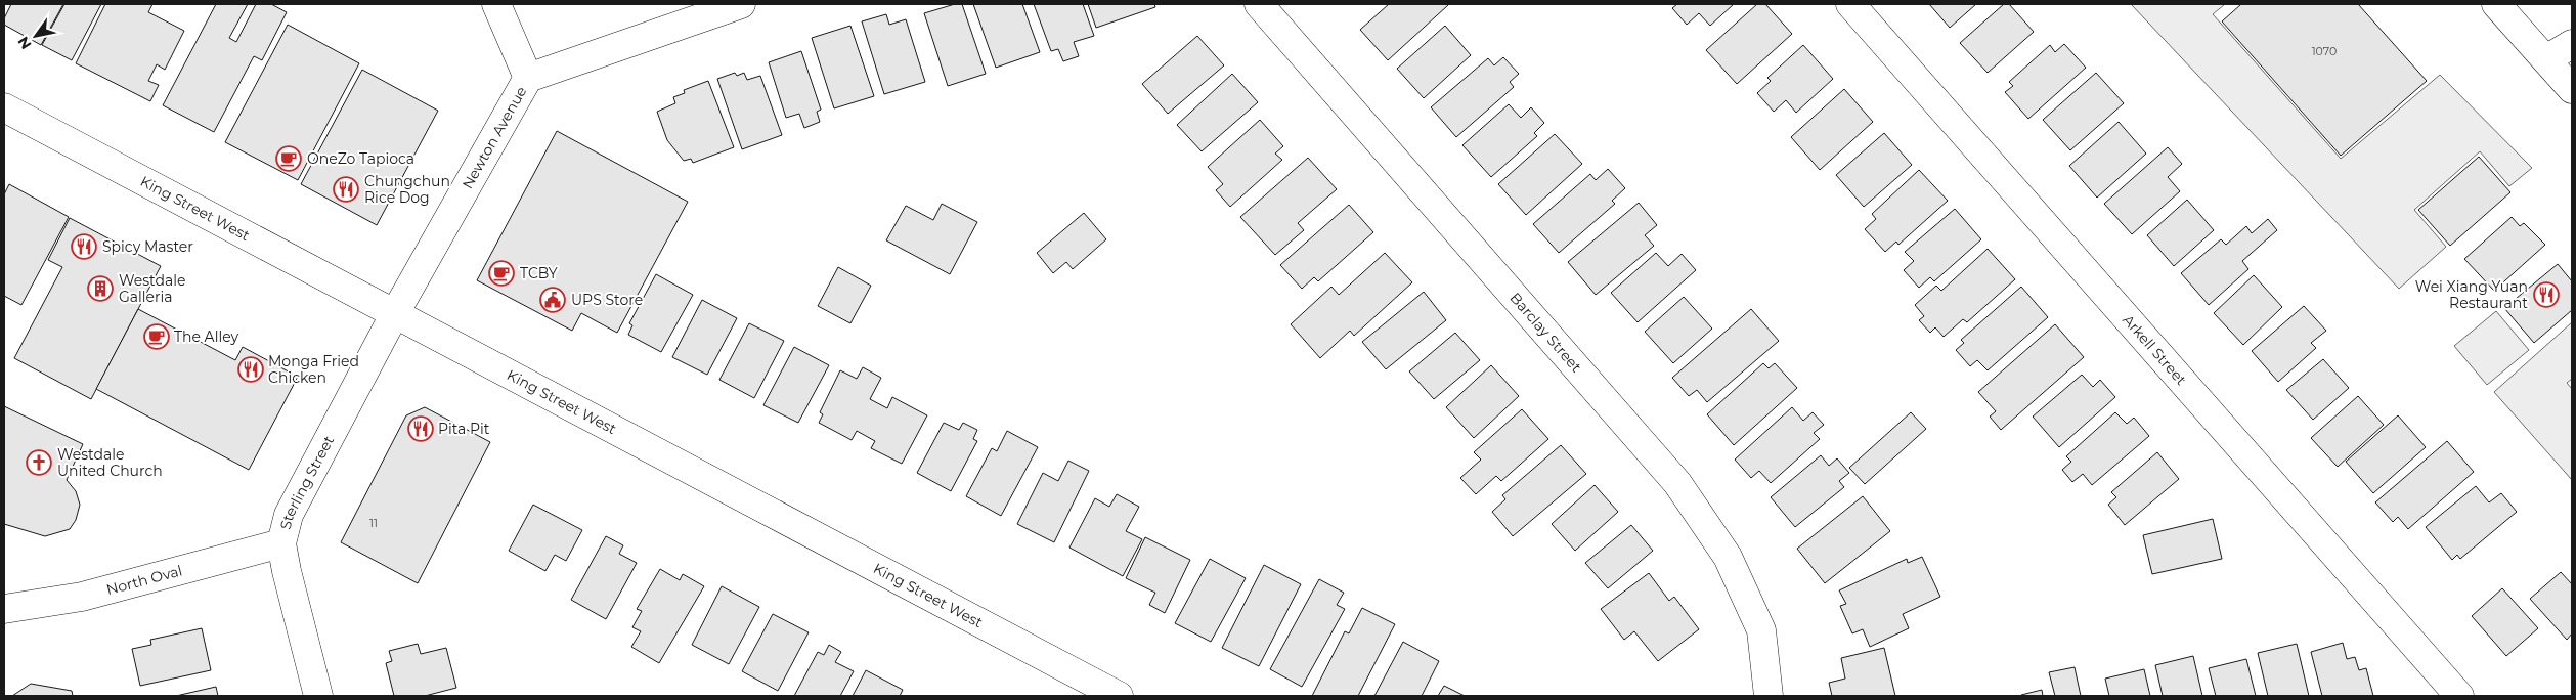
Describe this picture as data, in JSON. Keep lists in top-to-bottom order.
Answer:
{
  "streets": {
    "street": [
      "Newton Avenue",
      "King Street West",
      "Barclay Street",
      "Arkell Street",
      "Sterling Street",
      "North Oval"
    ]
  },
  "crossings": [
    ["Newton Avenue", "King Street West"],
    ["Newton Avenue", "Sterling Street"],
    ["King Street West", "Sterling Street"],
    ["Sterling Street", "North Oval"]
  ],
  "places": {
    "cafe": ["OneZo Tapioca", "TCBY", "The Alley"],
    "restaurant": [
      "Chungchun Rice Dog",
      "Spicy Master",
      "Wei Xiang Yuan Restaurant",
      "Monga Fried Chicken",
      "Pita Pit"
    ],
    "building": ["Westdale Galleria"],
    "public building": ["UPS Store"],
    "church": ["Westdale United Church"]
  },
  "house_numbers": ["1070", "11"],
  "north": "bottom left"
}
